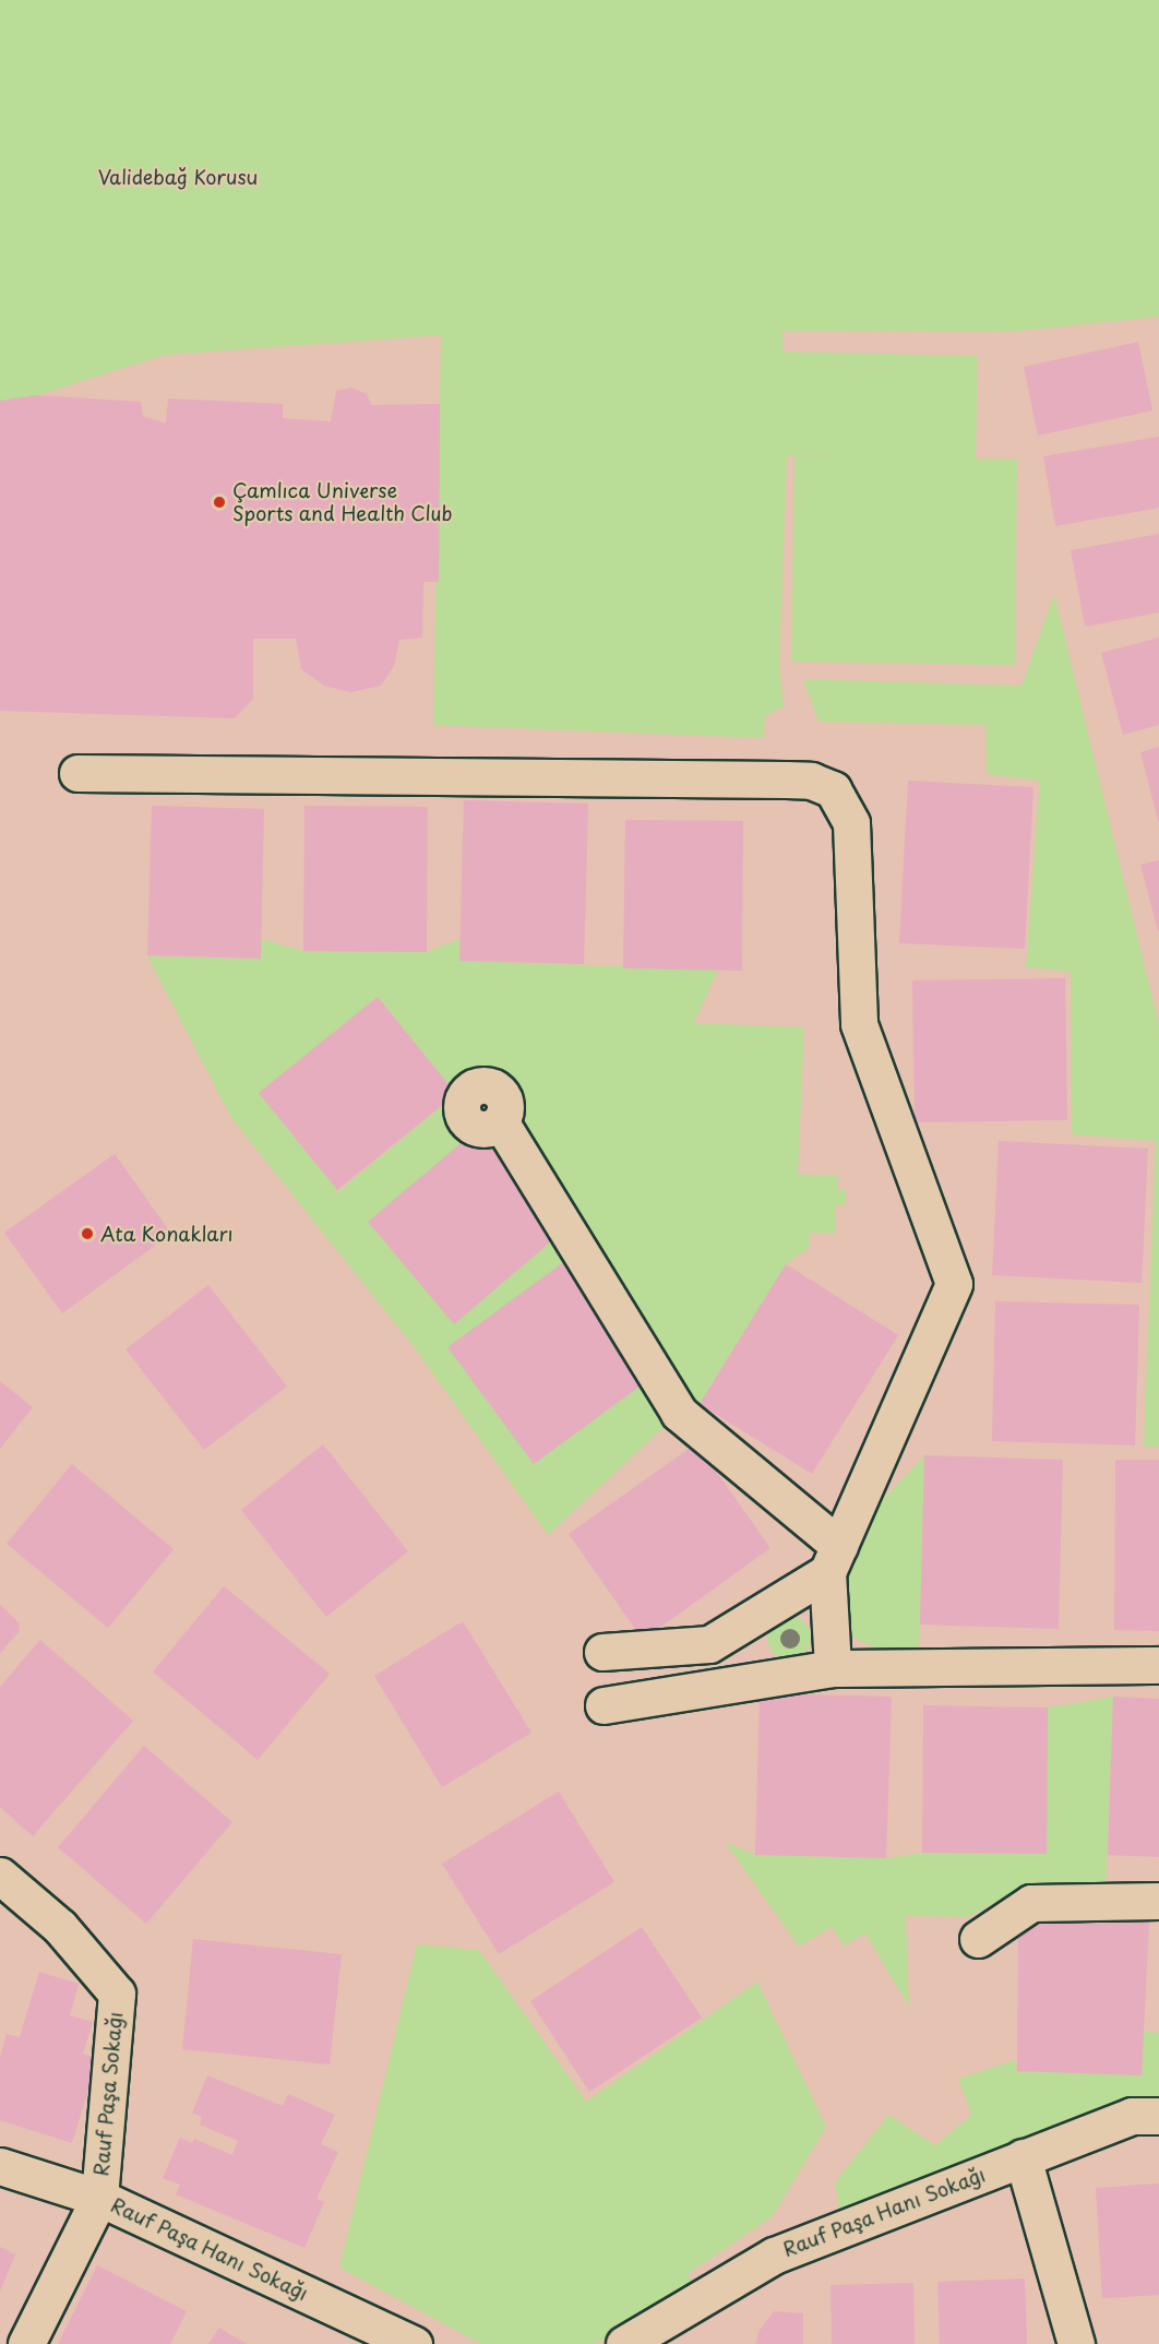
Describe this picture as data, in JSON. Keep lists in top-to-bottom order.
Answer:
{
  "streets": {
    "street": ["Rauf Paşa Sokağı", "Rauf Paşa Hanı Sokağı"]
  },
  "crossings": [
    ["Rauf Paşa Sokağı", "Rauf Paşa Hanı Sokağı"]
  ],
  "parks": ["Validebağ Korusu"],
  "places": ["Çamlıca Universe Sports and Health Club", "Ata Konakları"]
}
